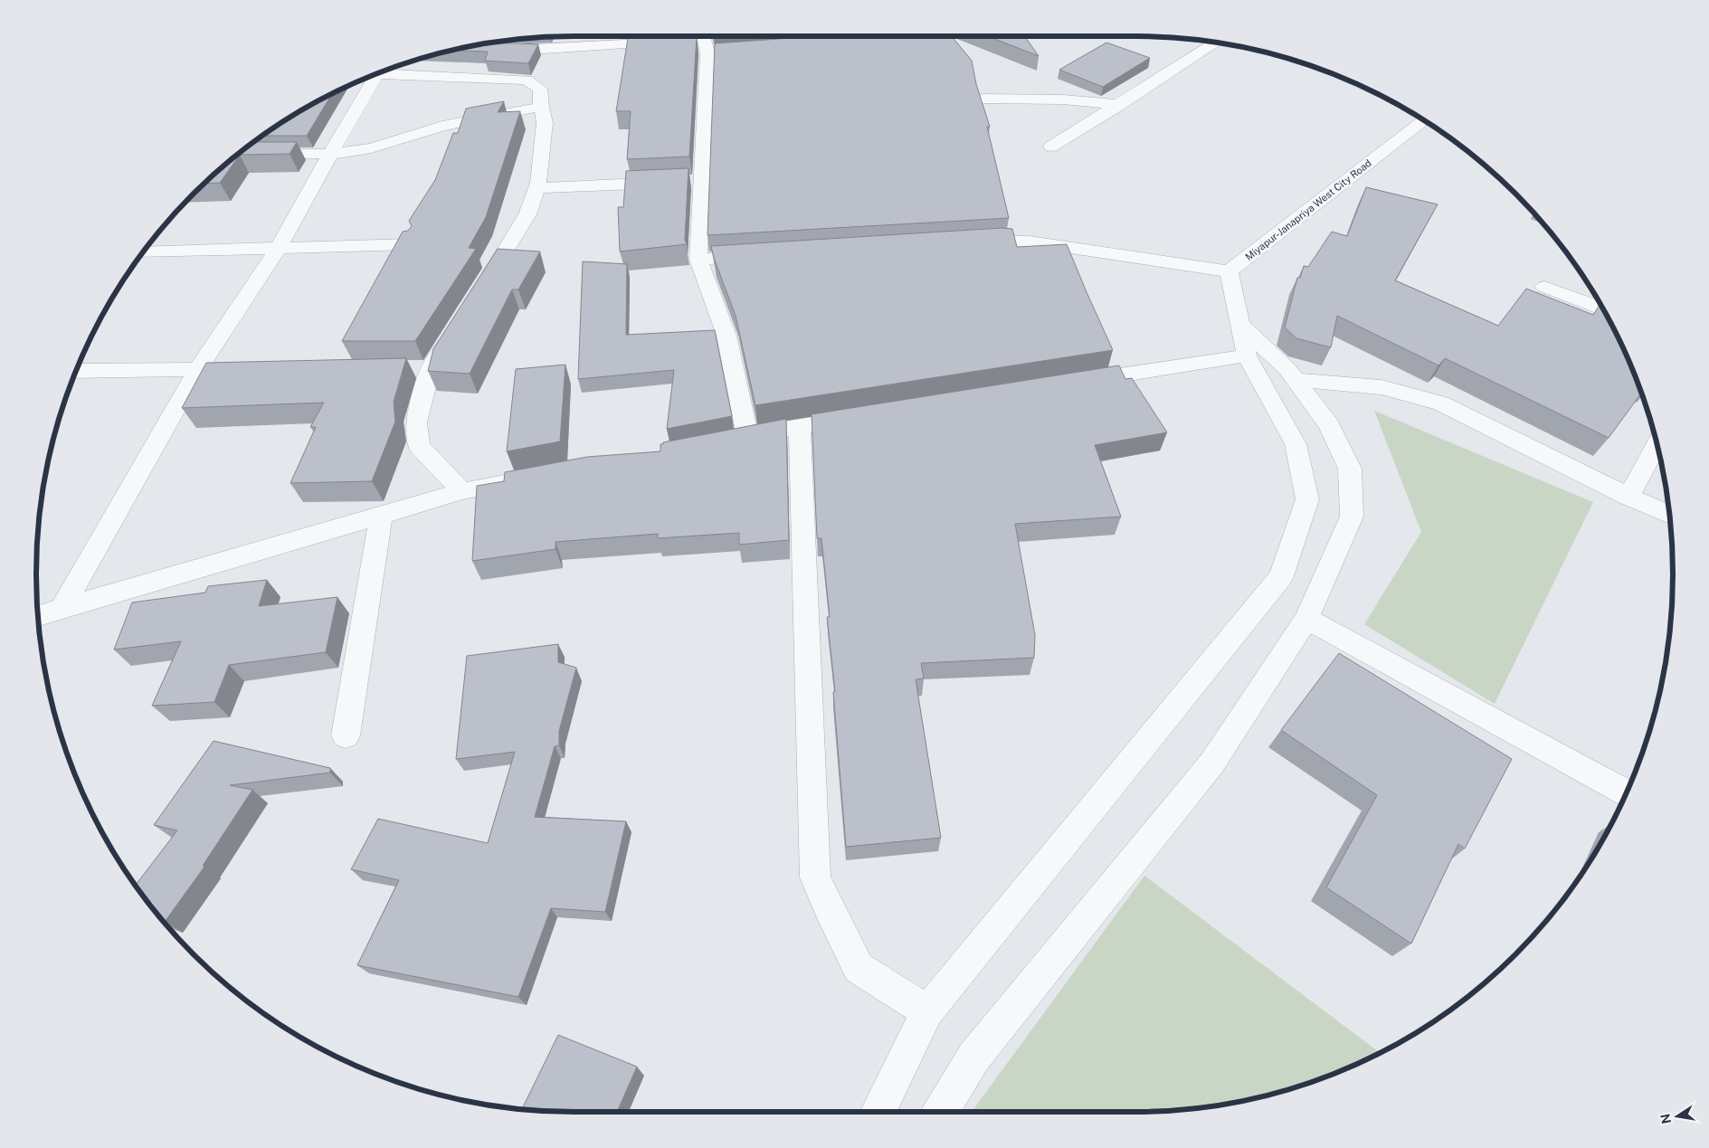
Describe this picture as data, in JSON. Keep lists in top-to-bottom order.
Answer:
{
  "streets": {
    "street": ["Miyapur-Janapriya West City Road"]
  },
  "north": "left"
}
